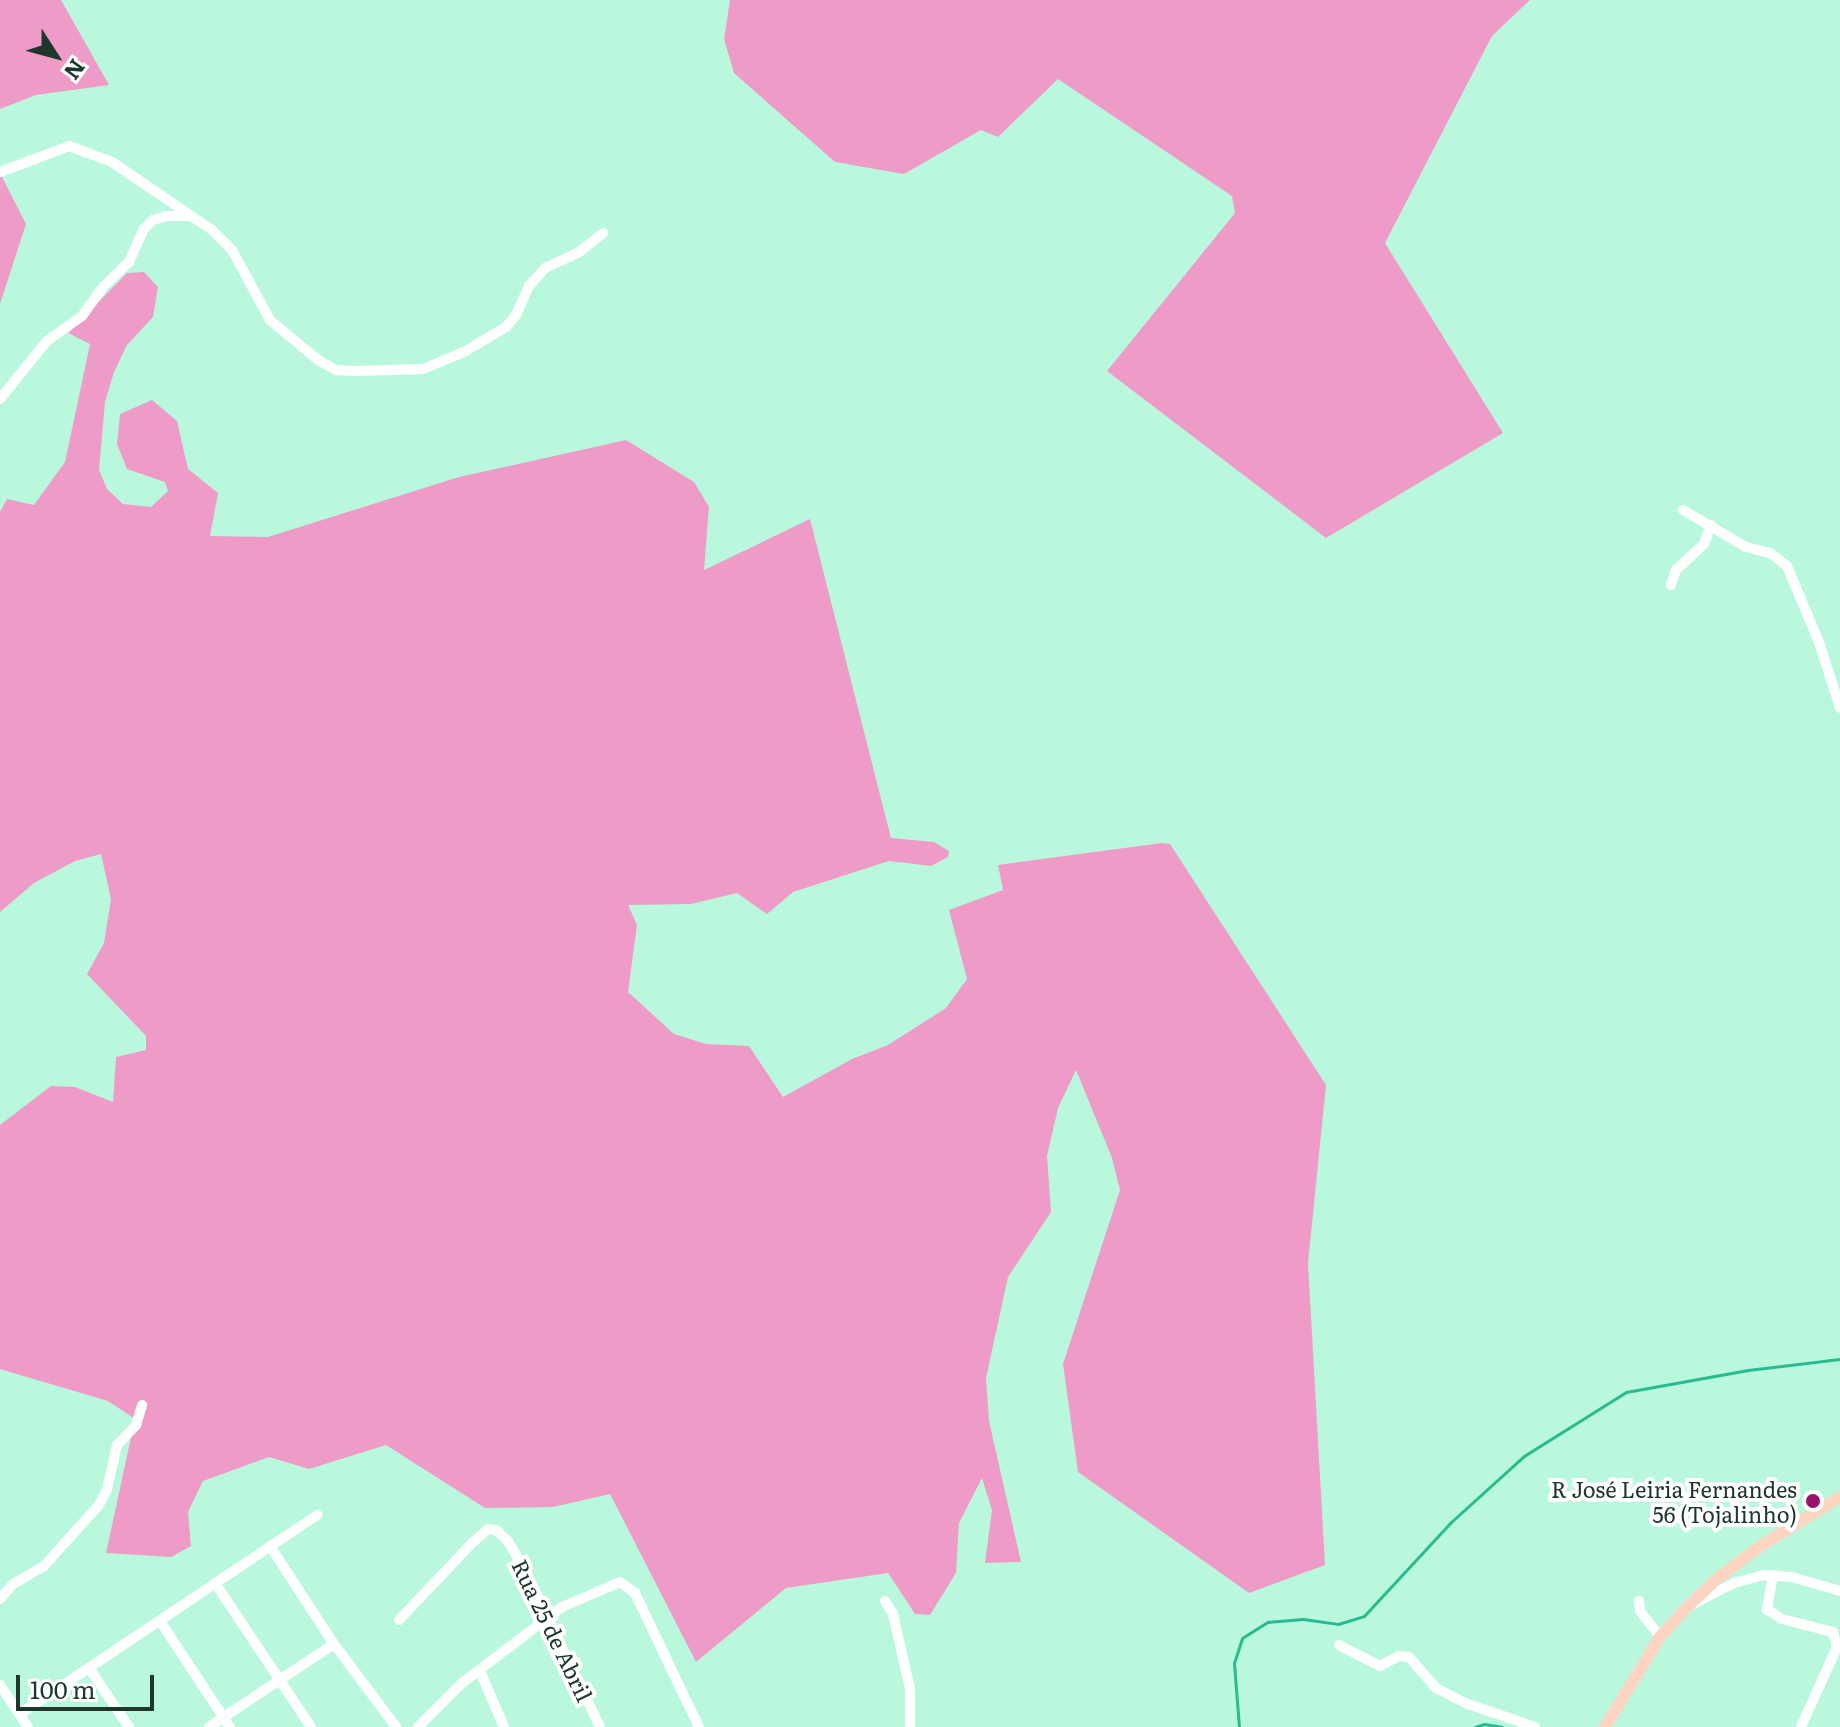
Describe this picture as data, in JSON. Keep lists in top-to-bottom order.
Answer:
{
  "streets": {
    "street": ["Rua 25 de Abril"]
  },
  "places": ["R José Leiria Fernandes 56 (Tojalinho)"],
  "scale_bar": "100 m",
  "north": "bottom right"
}
